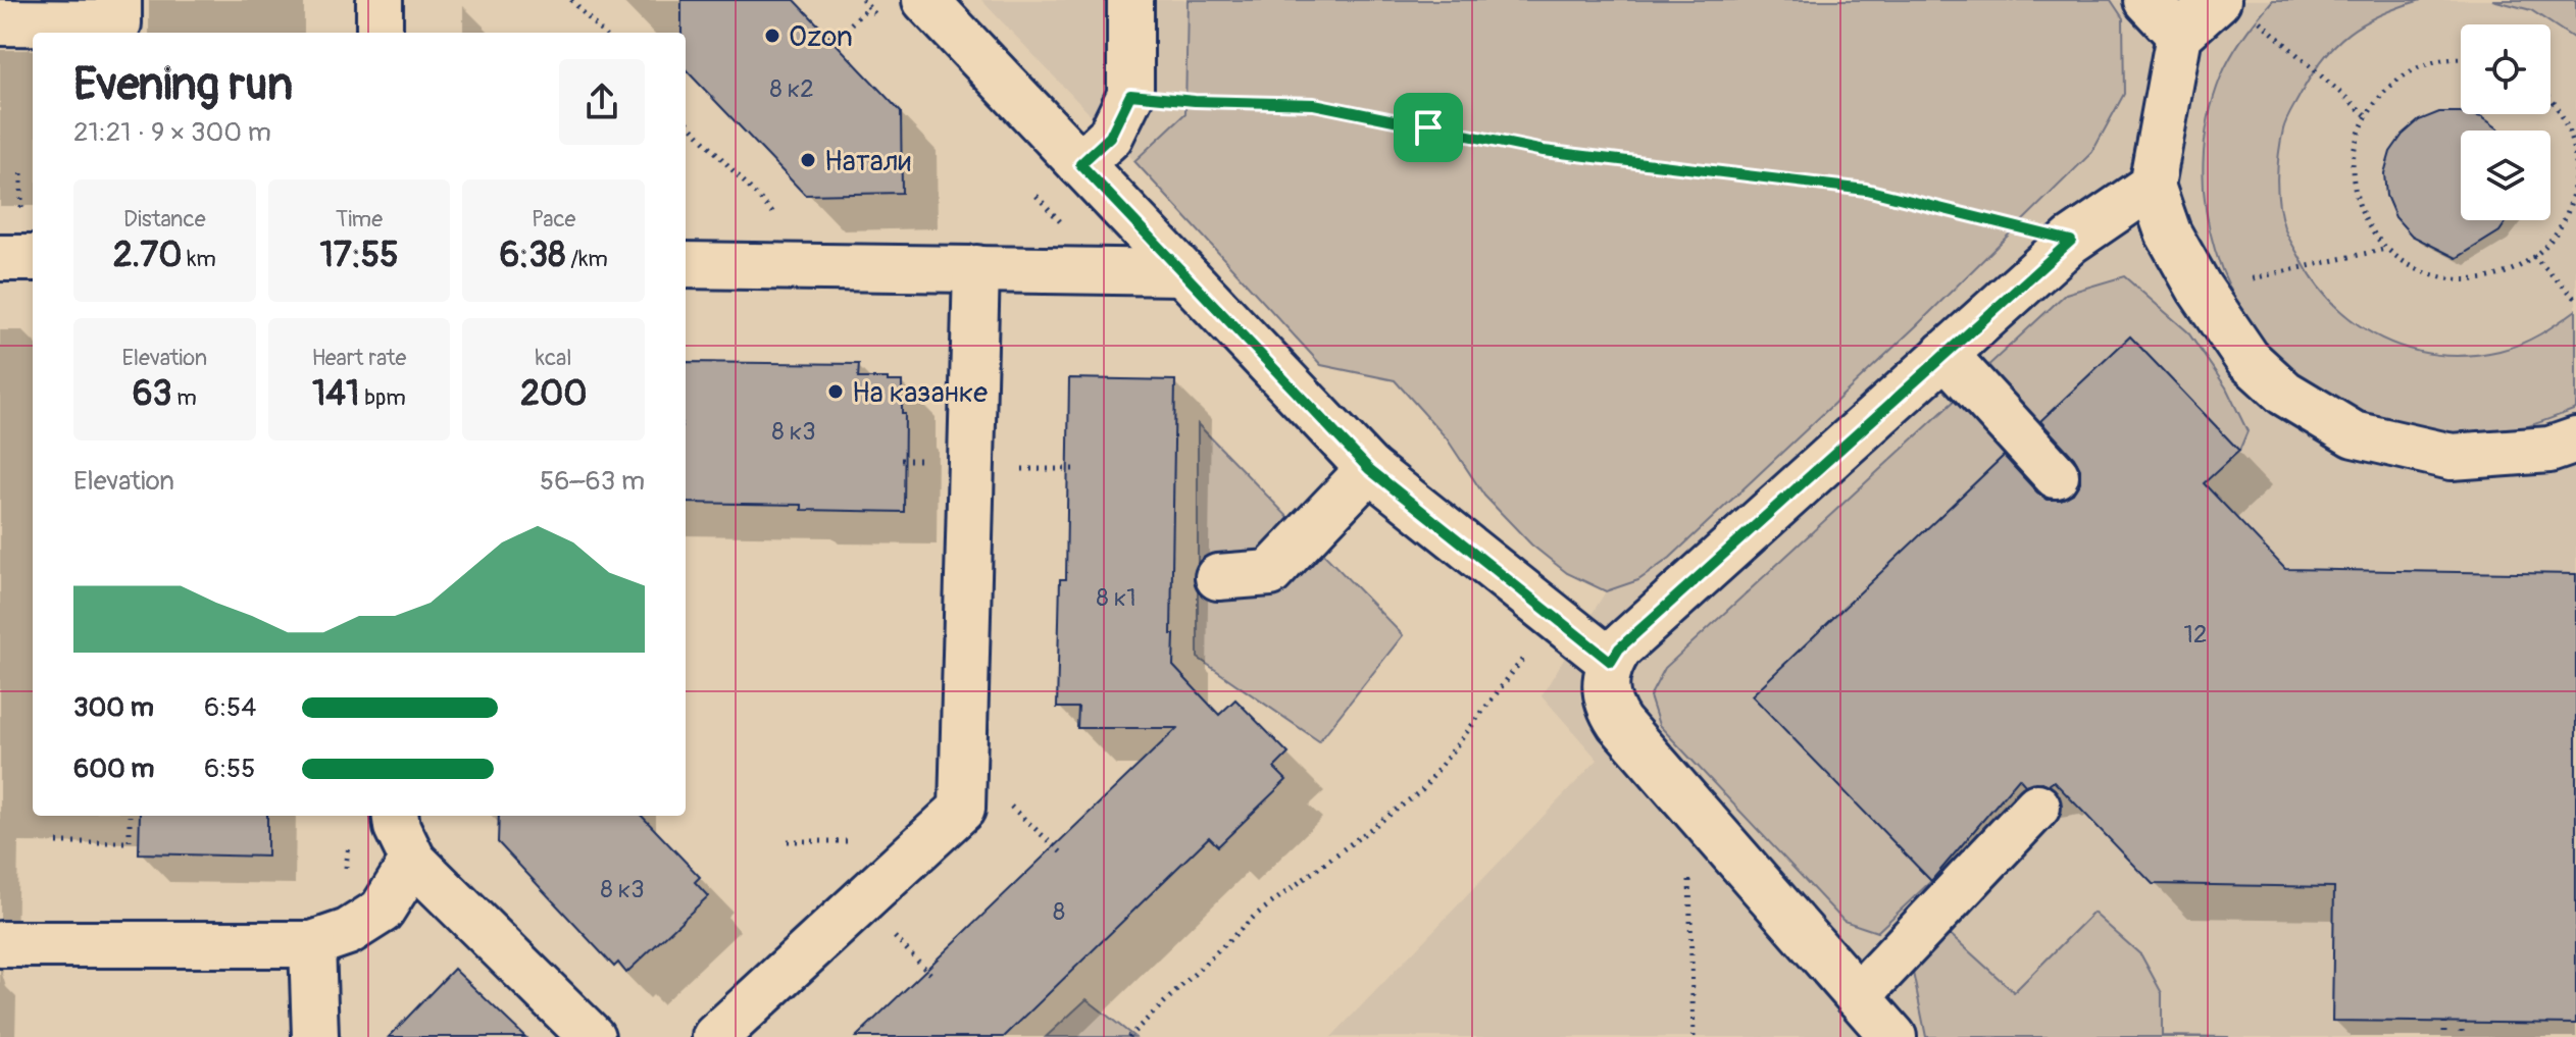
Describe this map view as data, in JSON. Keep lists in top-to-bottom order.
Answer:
{
  "places": ["Ozon", "Натали", "На казанке"],
  "house_numbers": [
    "8 к2",
    "8 к3",
    "8 к1",
    "12",
    "8 к3",
    "8"
  ],
  "page": {
    "heading": ["Evening run", "21:21 · 9 × 300 m"],
    "stats": [
      ["Distance", "2.70 km"],
      ["Time", "17:55"],
      ["Pace", "6:38 /km"],
      ["Elevation", "63 m"],
      ["Heart rate", "141 bpm"],
      ["kcal", "200"]
    ],
    "chart": ["Elevation", "56–63 m"],
    "list": [
      {
        "name": "300 m",
        "note": "6:54"
      },
      {
        "name": "600 m",
        "note": "6:55"
      }
    ]
  }
}
